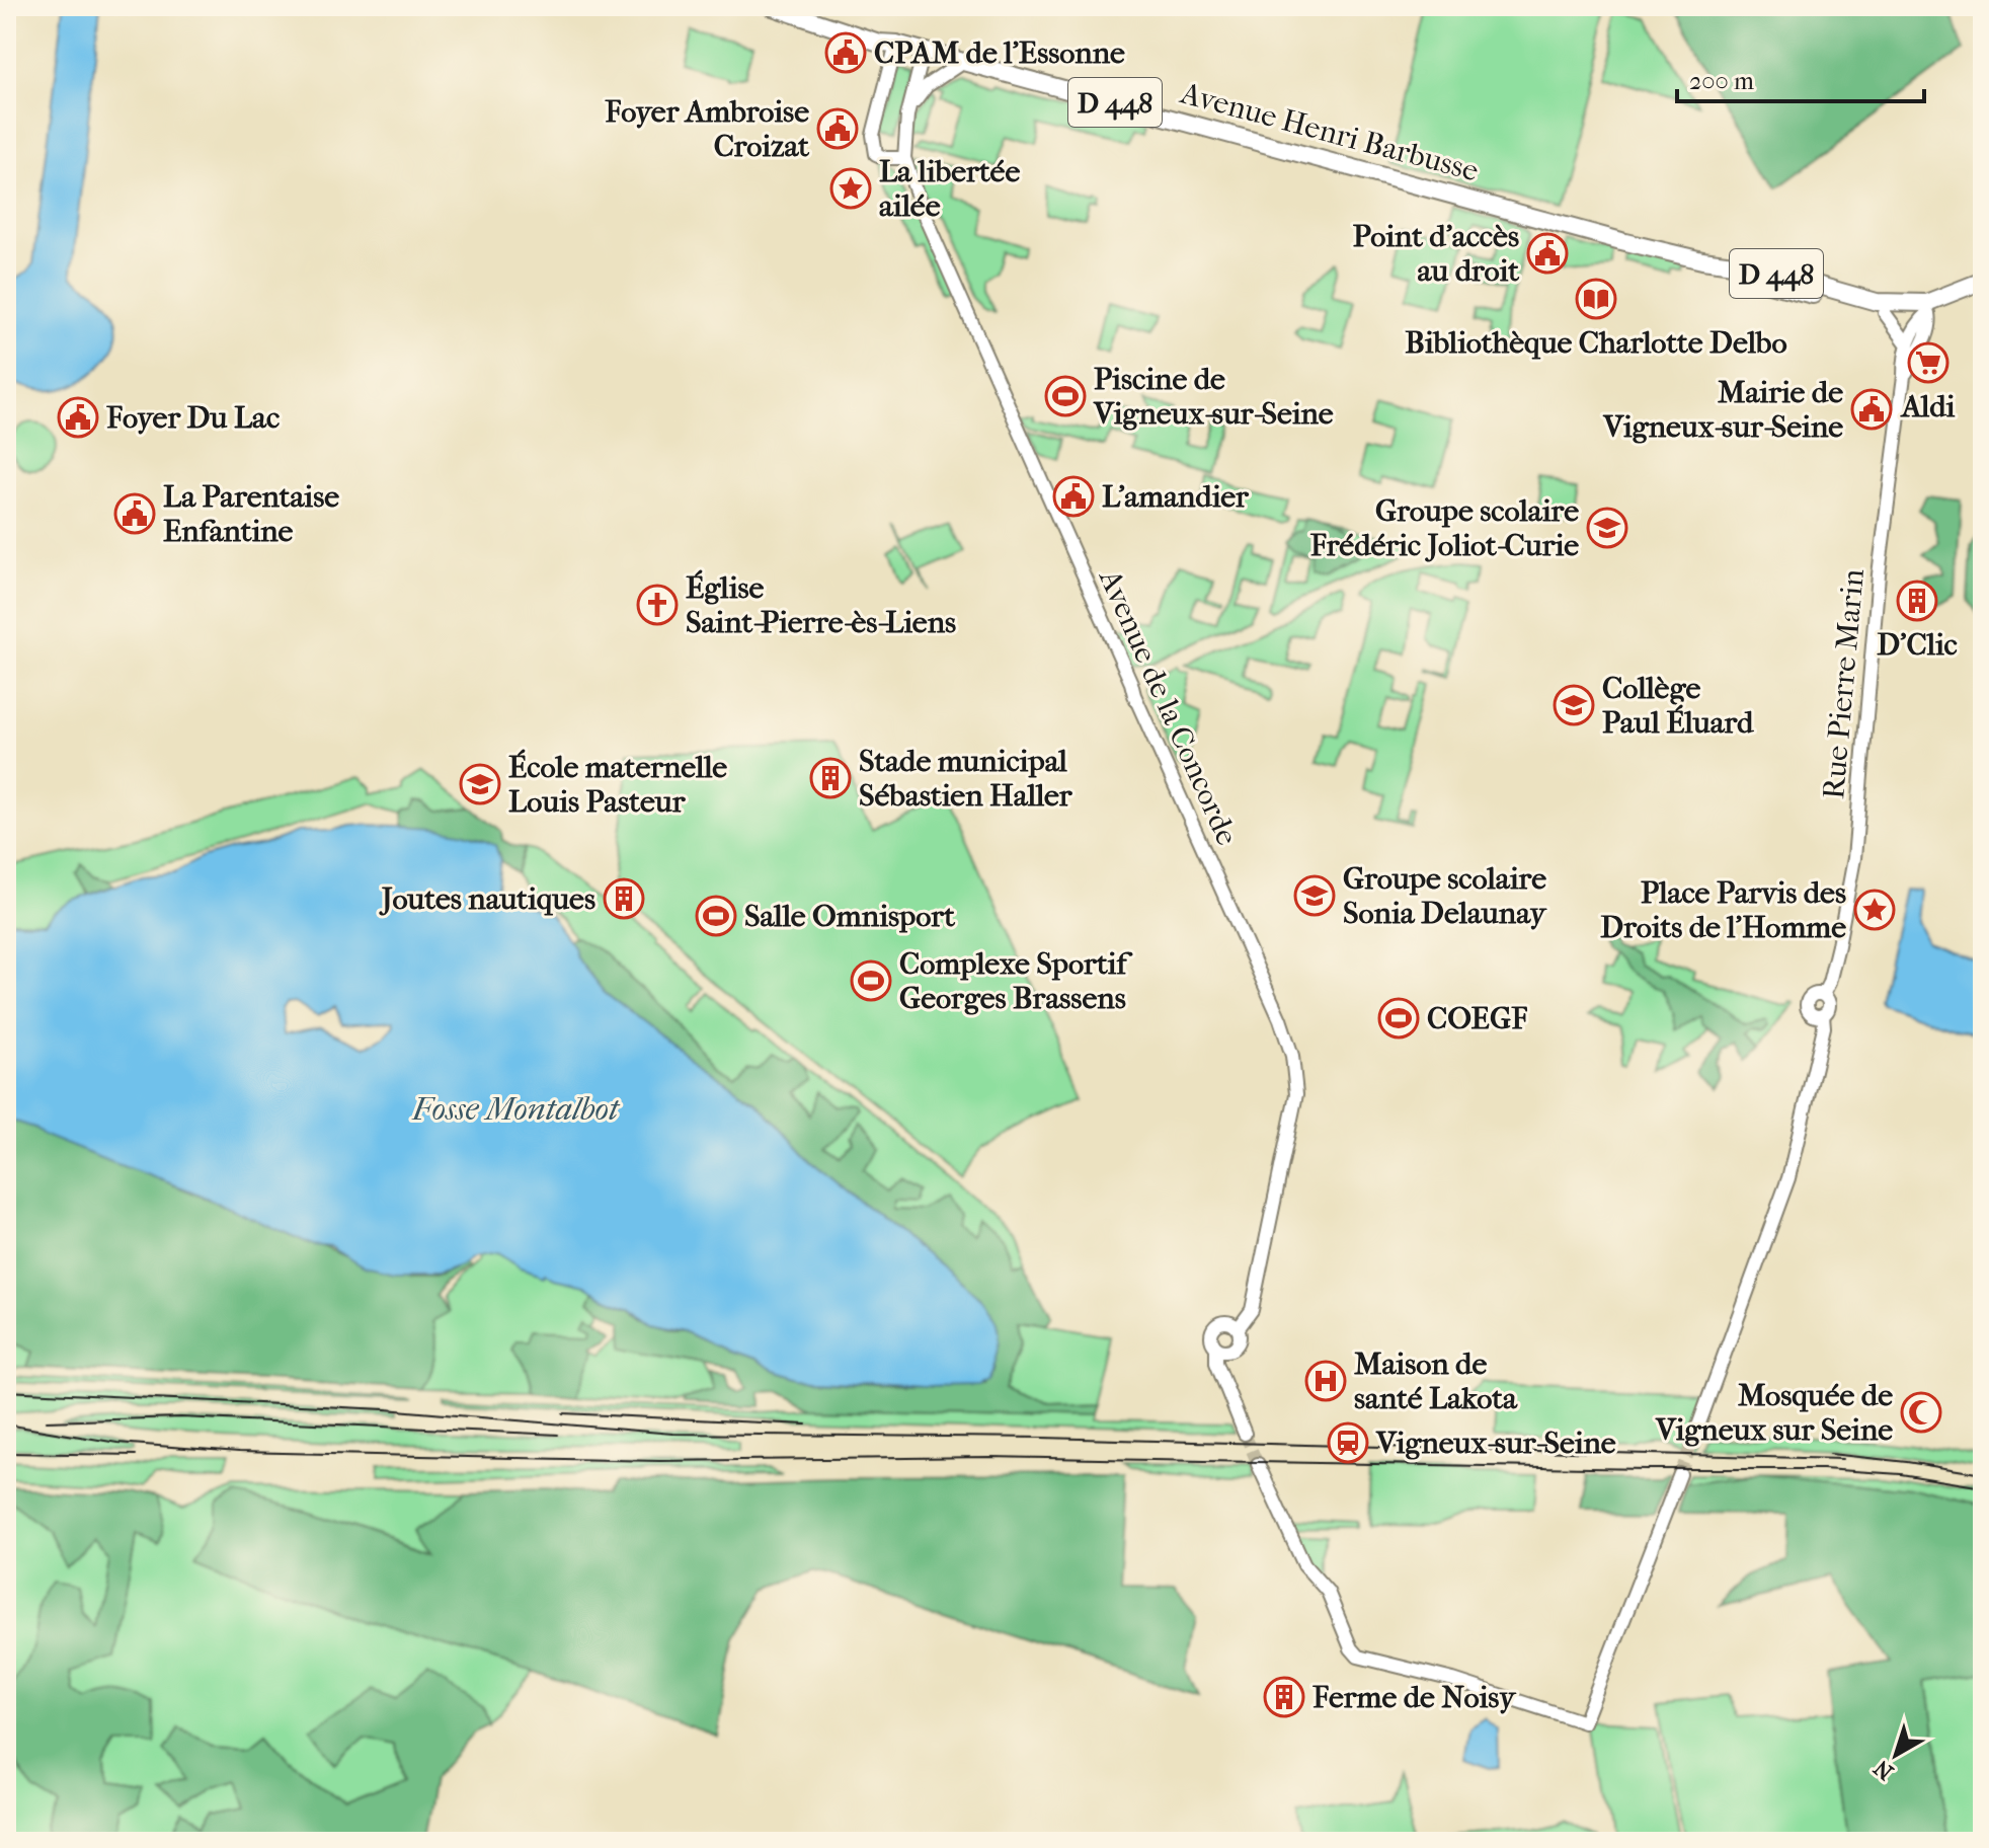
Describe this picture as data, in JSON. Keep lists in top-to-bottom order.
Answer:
{
  "streets": {
    "main road": ["D 448", "Avenue Henri Barbusse"],
    "street": ["Rue Pierre Marin", "Avenue de la Concorde"]
  },
  "crossings": [
    ["Avenue Henri Barbusse", "Rue Pierre Marin"],
    ["Avenue Henri Barbusse", "Avenue de la Concorde"]
  ],
  "water": ["Fosse Montalbot"],
  "places": {
    "public building": [
      "CPAM de l'Essonne",
      "Foyer Ambroise Croizat",
      "Point d'accès au droit",
      "Mairie de Vigneux-sur-Seine",
      "Foyer Du Lac",
      "L'amandier",
      "La Parentaise Enfantine"
    ],
    "place": ["La libertée ailée", "Place Parvis des Droits de l'Homme"],
    "library": ["Bibliothèque Charlotte Delbo"],
    "supermarket": ["Aldi"],
    "sports": [
      "Piscine de Vigneux-sur-Seine",
      "Salle Omnisport",
      "Complexe Sportif Georges Brassens",
      "COEGF"
    ],
    "school or university": [
      "Groupe scolaire Frédéric Joliot-Curie",
      "Collège Paul Éluard",
      "École maternelle Louis Pasteur",
      "Groupe scolaire Sonia Delaunay"
    ],
    "building": [
      "D'Clic",
      "Stade municipal Sébastien Haller",
      "Joutes nautiques",
      "Ferme de Noisy"
    ],
    "church": ["Église Saint-Pierre-ès-Liens"],
    "hospital": ["Maison de santé Lakota"],
    "mosque": ["Mosquée de Vigneux sur Seine"],
    "station": ["Vigneux-sur-Seine"]
  },
  "scale_bar": "200 m",
  "north": "bottom left"
}
